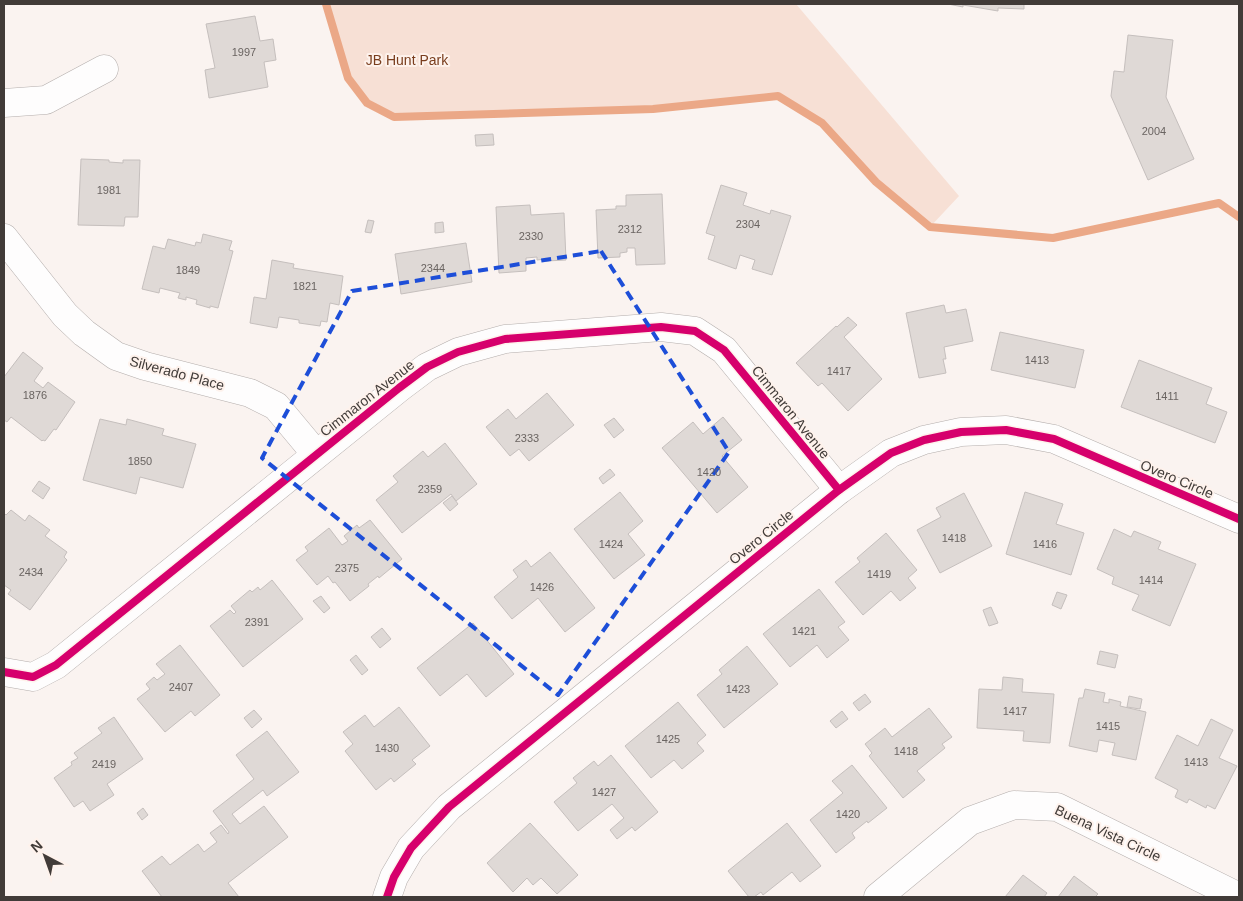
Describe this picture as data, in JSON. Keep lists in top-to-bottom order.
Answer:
{
  "streets": {
    "street": [
      "Silverado Place",
      "Cimmaron Avenue",
      "Overo Circle",
      "Buena Vista Circle"
    ]
  },
  "crossings": [
    ["Silverado Place", "Cimmaron Avenue"],
    ["Cimmaron Avenue", "Overo Circle"]
  ],
  "parks": ["JB Hunt Park"],
  "house_numbers": [
    "1997",
    "2004",
    "1981",
    "2304",
    "2312",
    "2330",
    "2344",
    "1849",
    "1821",
    "1413",
    "1417",
    "1876",
    "1411",
    "2333",
    "1850",
    "1420",
    "2359",
    "1418",
    "1424",
    "1416",
    "2375",
    "2434",
    "1419",
    "1414",
    "1426",
    "2391",
    "1421",
    "2407",
    "1423",
    "1417",
    "1415",
    "1425",
    "1430",
    "1418",
    "1413",
    "2419",
    "1427",
    "1420"
  ],
  "north": "top left"
}
